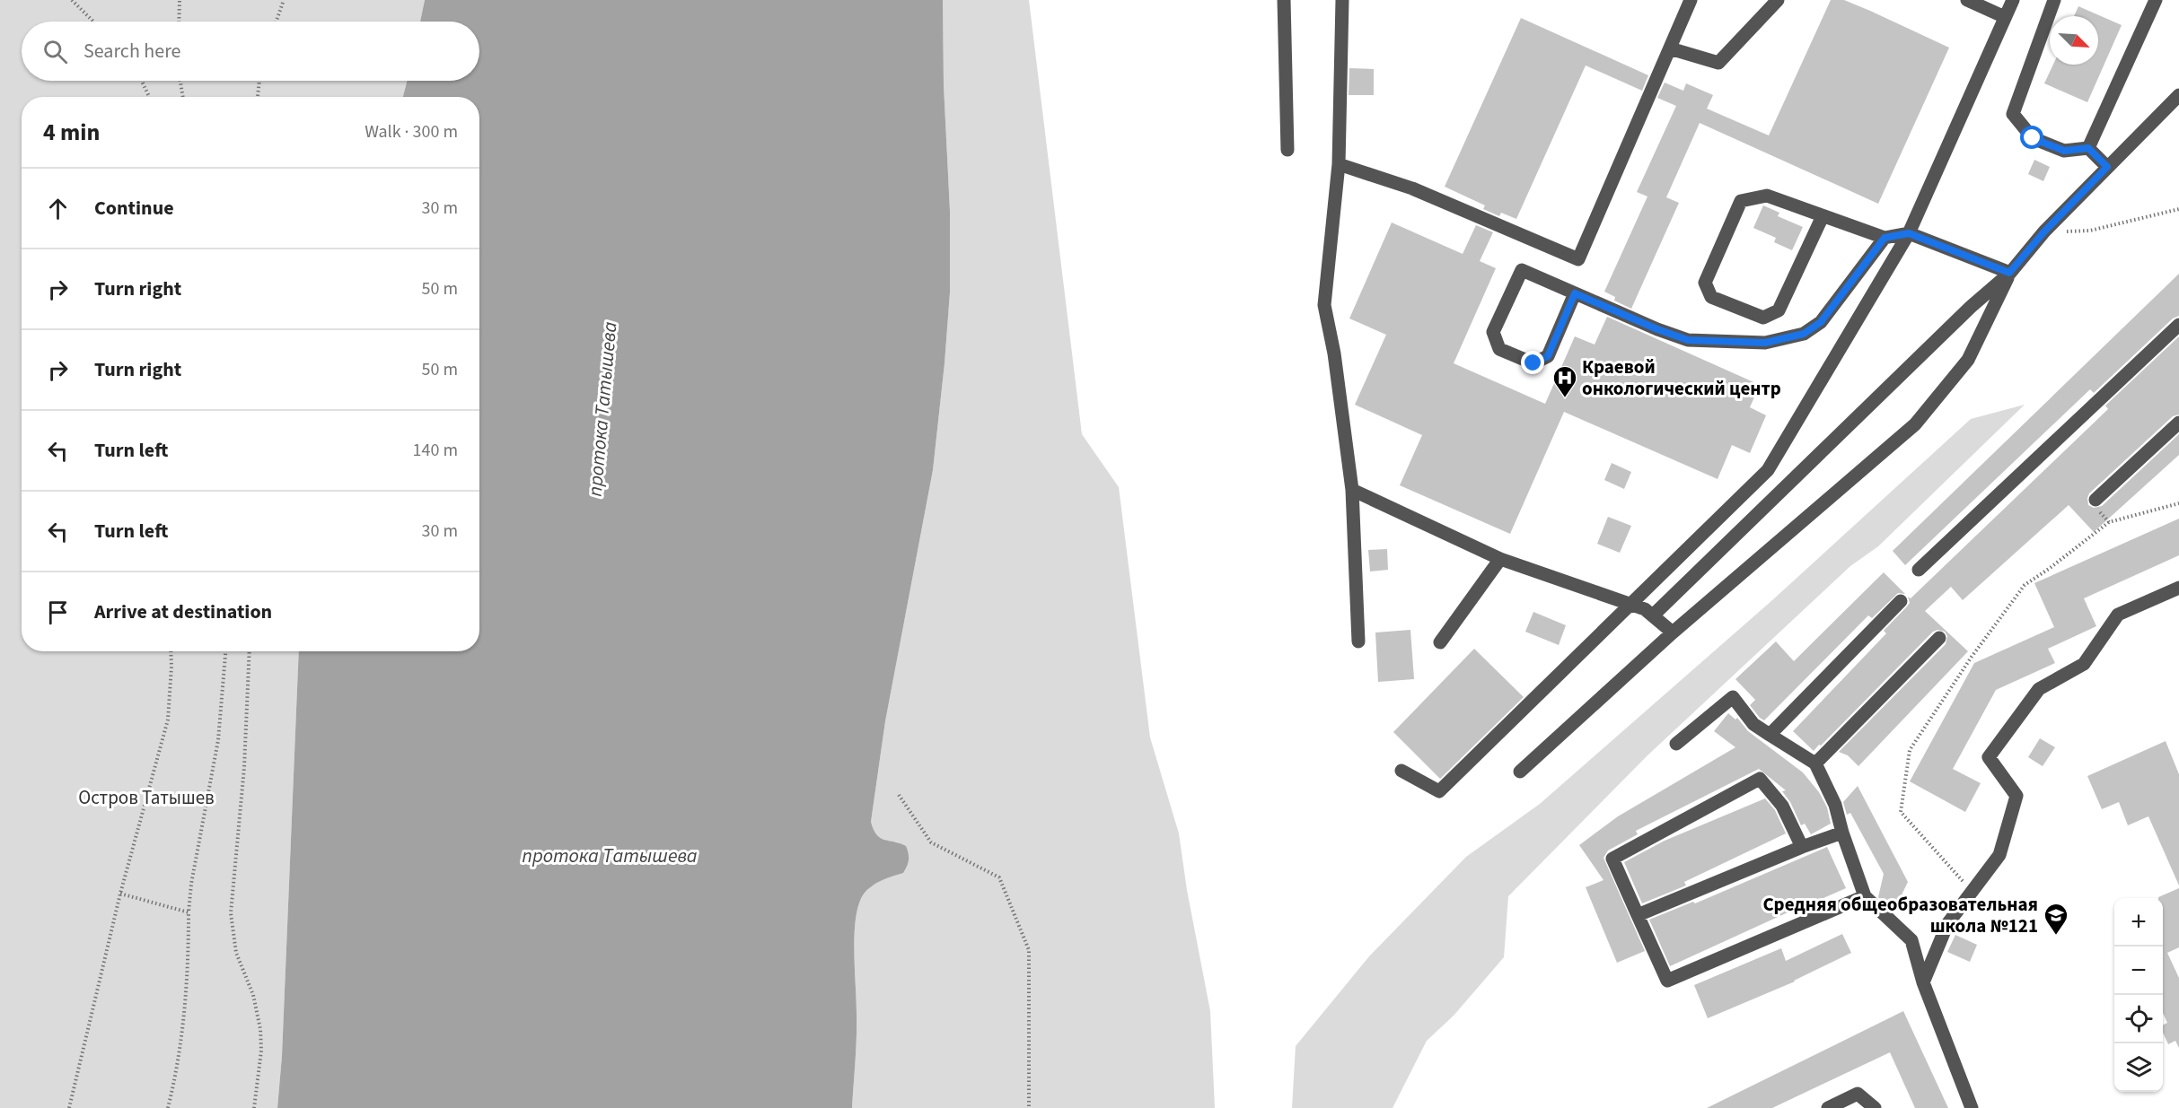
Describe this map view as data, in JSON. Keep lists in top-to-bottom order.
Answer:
{
  "water": ["протока Татышева"],
  "parks": ["Остров Татышев"],
  "places": {
    "hospital": ["Краевой онкологический центр"],
    "school or university": ["Средняя общеобразовательная школа №121"]
  },
  "north": "bottom right",
  "page": {
    "search": "Search here",
    "heading": ["4 min", "Walk · 300 m"],
    "list": [
      ["Continue", "30 m"],
      ["Turn right", "50 m"],
      ["Turn right", "50 m"],
      ["Turn left", "140 m"],
      ["Turn left", "30 m"],
      "Arrive at destination"
    ],
    "map_buttons": ["+", "−"]
  }
}
